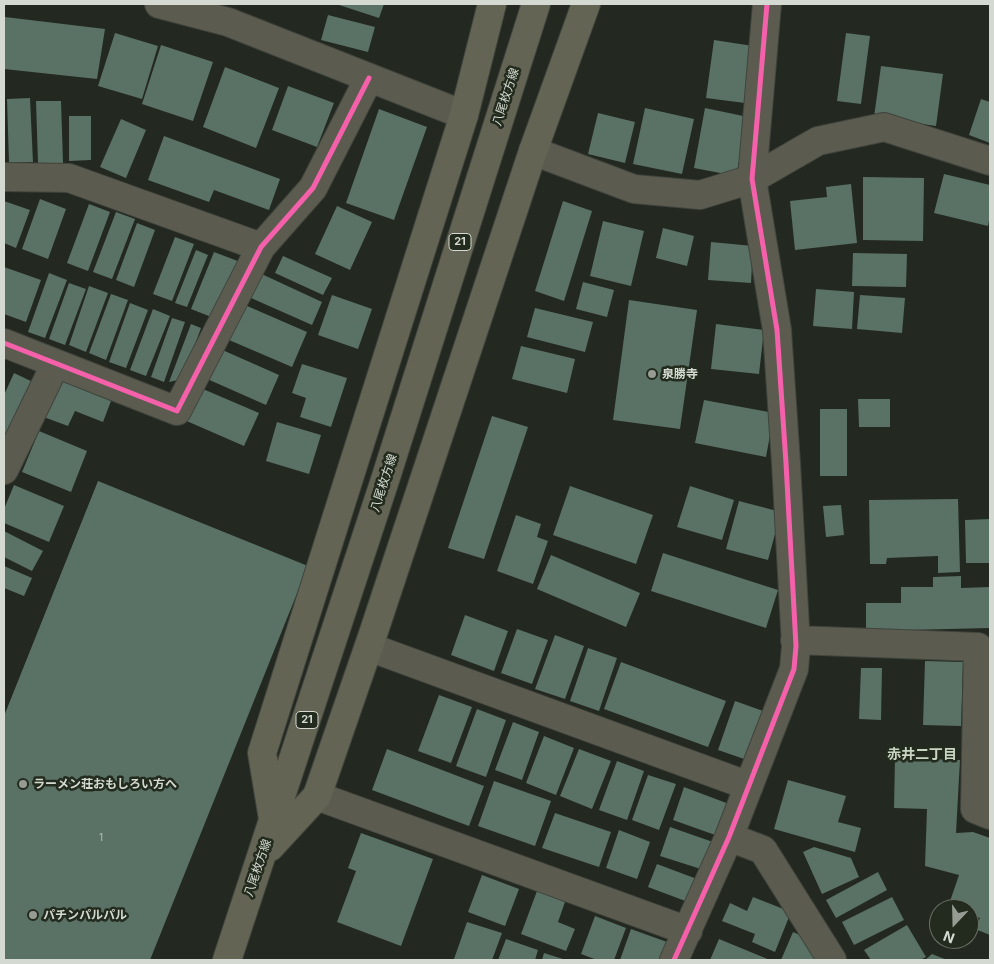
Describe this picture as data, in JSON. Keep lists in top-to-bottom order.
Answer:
{
  "streets": {
    "main road": ["八尾枚方線", "21"]
  },
  "districts": ["赤井二丁目"],
  "places": ["泉勝寺", "ラーメン荘おもしろい方へ", "パチンパルパル"],
  "house_numbers": ["1"],
  "north": "bottom"
}
